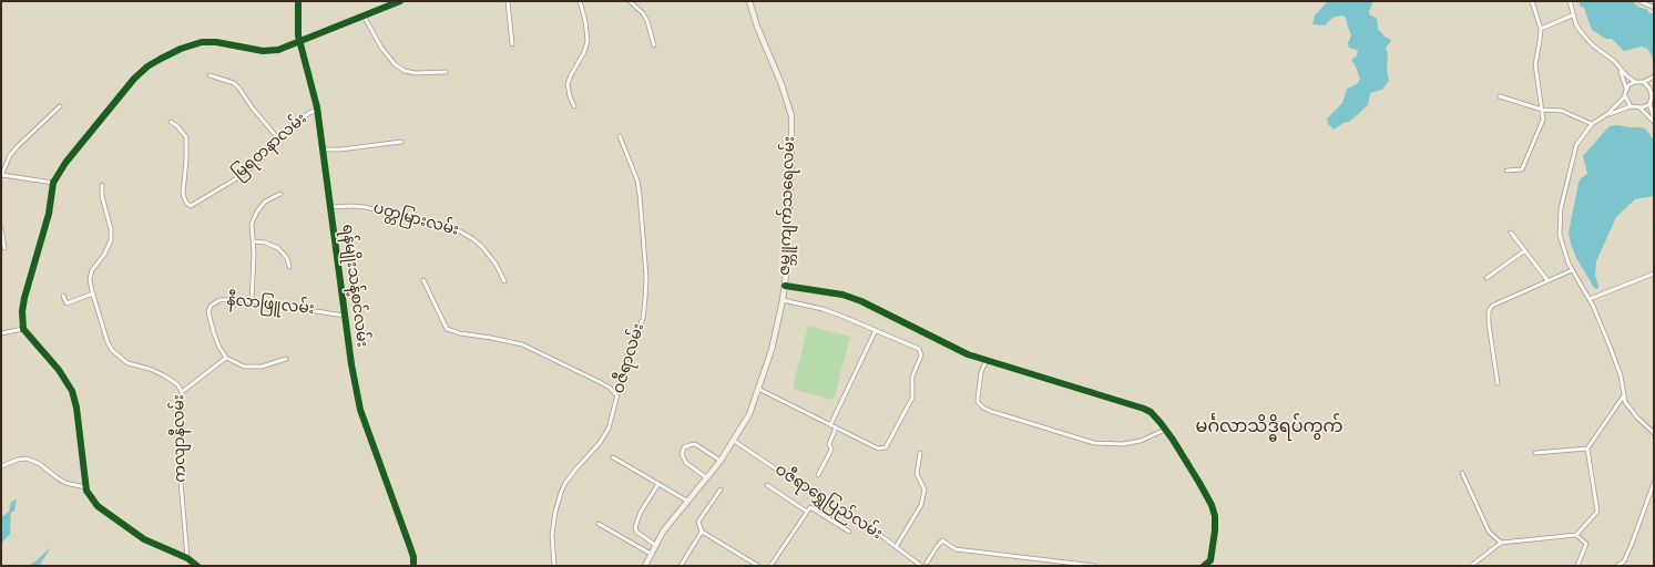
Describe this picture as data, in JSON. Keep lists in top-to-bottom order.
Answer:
{
  "streets": {
    "main road": ["ဇမ္ဘူကျက်သရေလမ်း"],
    "street": [
      "မြရတနာလမ်း",
      "ပတ္တမြားလမ်း",
      "ရန်မျိုးသန့်စင်လမ်း",
      "နီလာဖြူလမ်း",
      "ဝဇီရာလမ်း",
      "ကလျာနီလမ်း",
      "ဝဇီရာရွှေပြည်လမ်း"
    ]
  },
  "crossings": [
    ["မြရတနာလမ်း", "ရန်မျိုးသန့်စင်လမ်း"],
    ["ဇမ္ဘူကျက်သရေလမ်း", "ဝဇီရာရွှေပြည်လမ်း"],
    ["ပတ္တမြားလမ်း", "ရန်မျိုးသန့်စင်လမ်း"],
    ["ရန်မျိုးသန့်စင်လမ်း", "နီလာဖြူလမ်း"]
  ],
  "districts": ["မင်္ဂလာသိဒ္ဓိရပ်ကွက်"]
}
